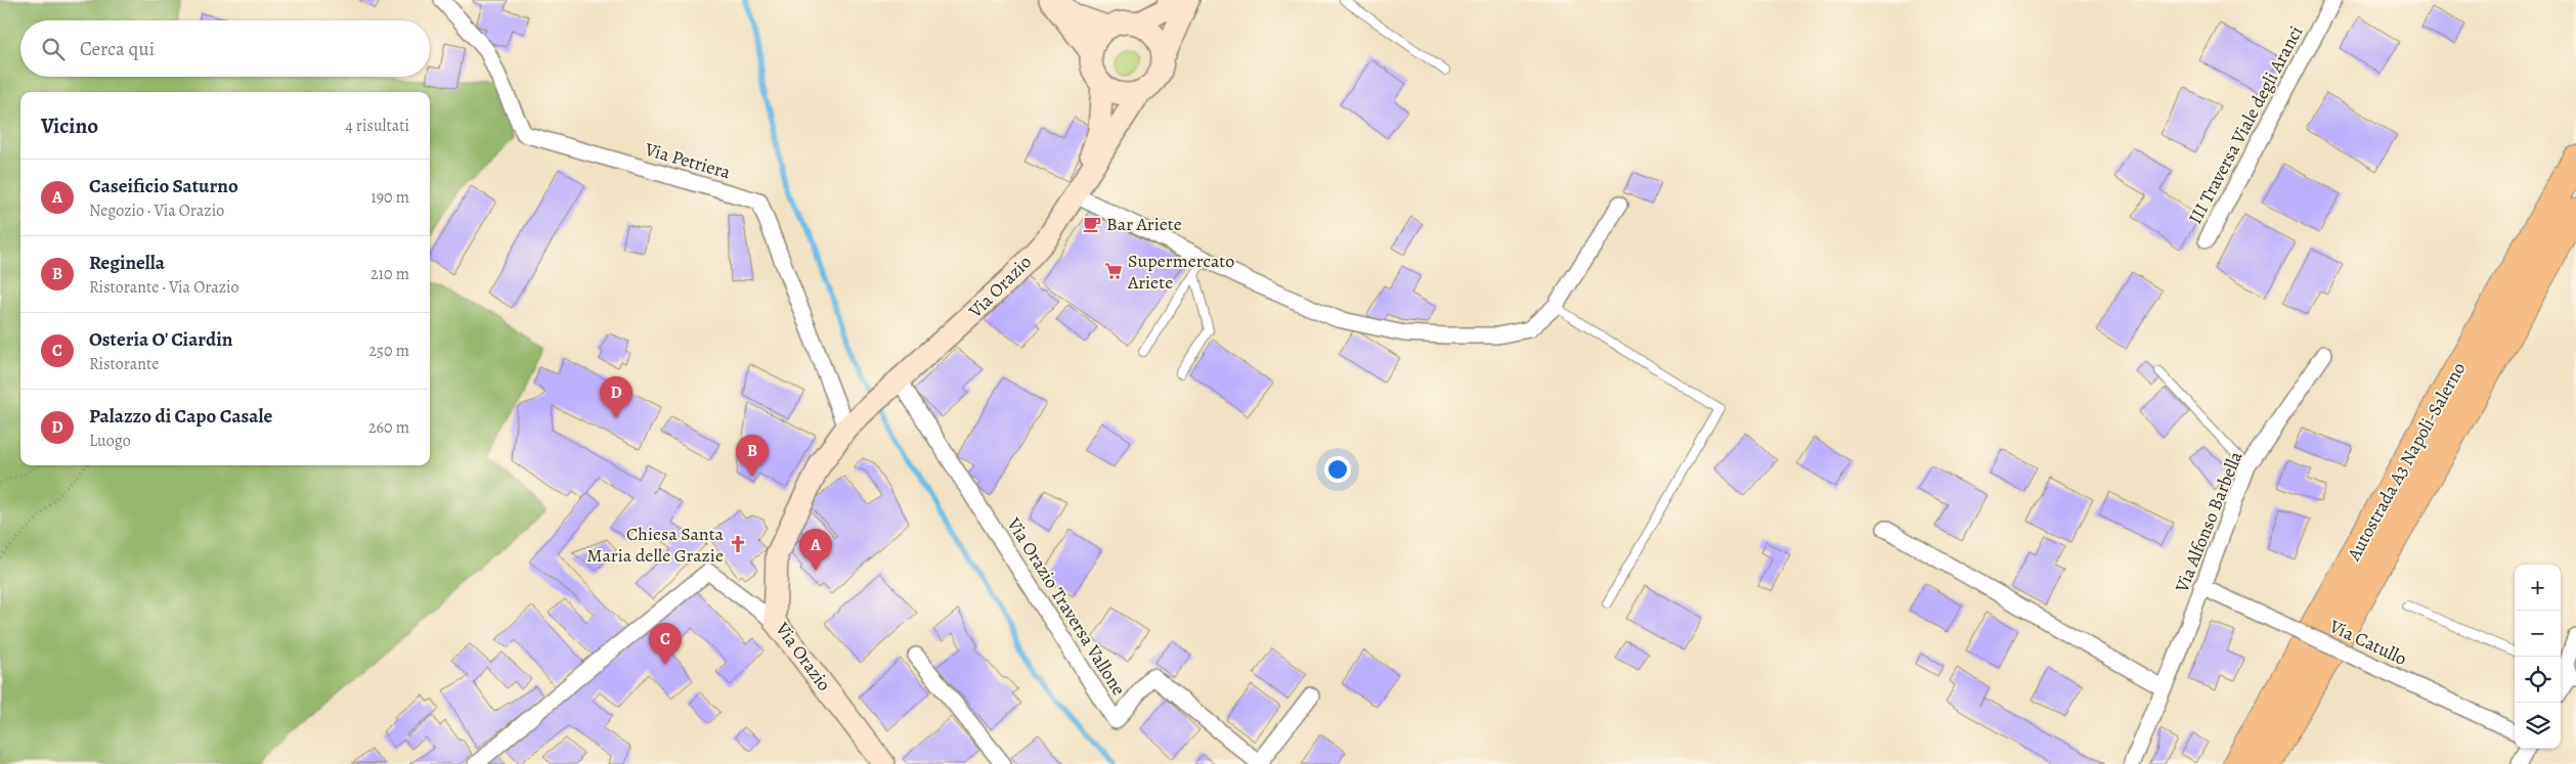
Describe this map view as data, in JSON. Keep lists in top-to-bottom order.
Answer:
{
  "streets": {
    "highway": ["Autostrada A3 Napoli-Salerno"],
    "street": [
      "III Traversa Viale degli Aranci",
      "Via Petriera",
      "Via Orazio",
      "Via Alfonso Barbella",
      "Via Orazio Traversa Vallone",
      "Via Catullo"
    ]
  },
  "crossings": [
    ["Via Petriera", "Via Orazio"],
    ["Via Orazio", "Via Orazio Traversa Vallone"],
    ["Via Alfonso Barbella", "Via Catullo"]
  ],
  "places": {
    "cafe": ["Bar Ariete"],
    "supermarket": ["Supermercato Ariete"],
    "church": ["Chiesa Santa Maria delle Grazie"]
  },
  "page": {
    "search": "Cerca qui",
    "heading": ["Vicino", "4 risultati"],
    "list": [
      {
        "mark": "A",
        "name": "Caseificio Saturno",
        "note": "Negozio · Via Orazio",
        "value": "190 m"
      },
      {
        "mark": "B",
        "name": "Reginella",
        "note": "Ristorante · Via Orazio",
        "value": "210 m"
      },
      {
        "mark": "C",
        "name": "Osteria O' Ciardin",
        "note": "Ristorante",
        "value": "250 m"
      },
      {
        "mark": "D",
        "name": "Palazzo di Capo Casale",
        "note": "Luogo",
        "value": "260 m"
      }
    ],
    "pins": [
      "D",
      "B",
      "A",
      "C"
    ],
    "map_buttons": ["+", "−"]
  }
}
